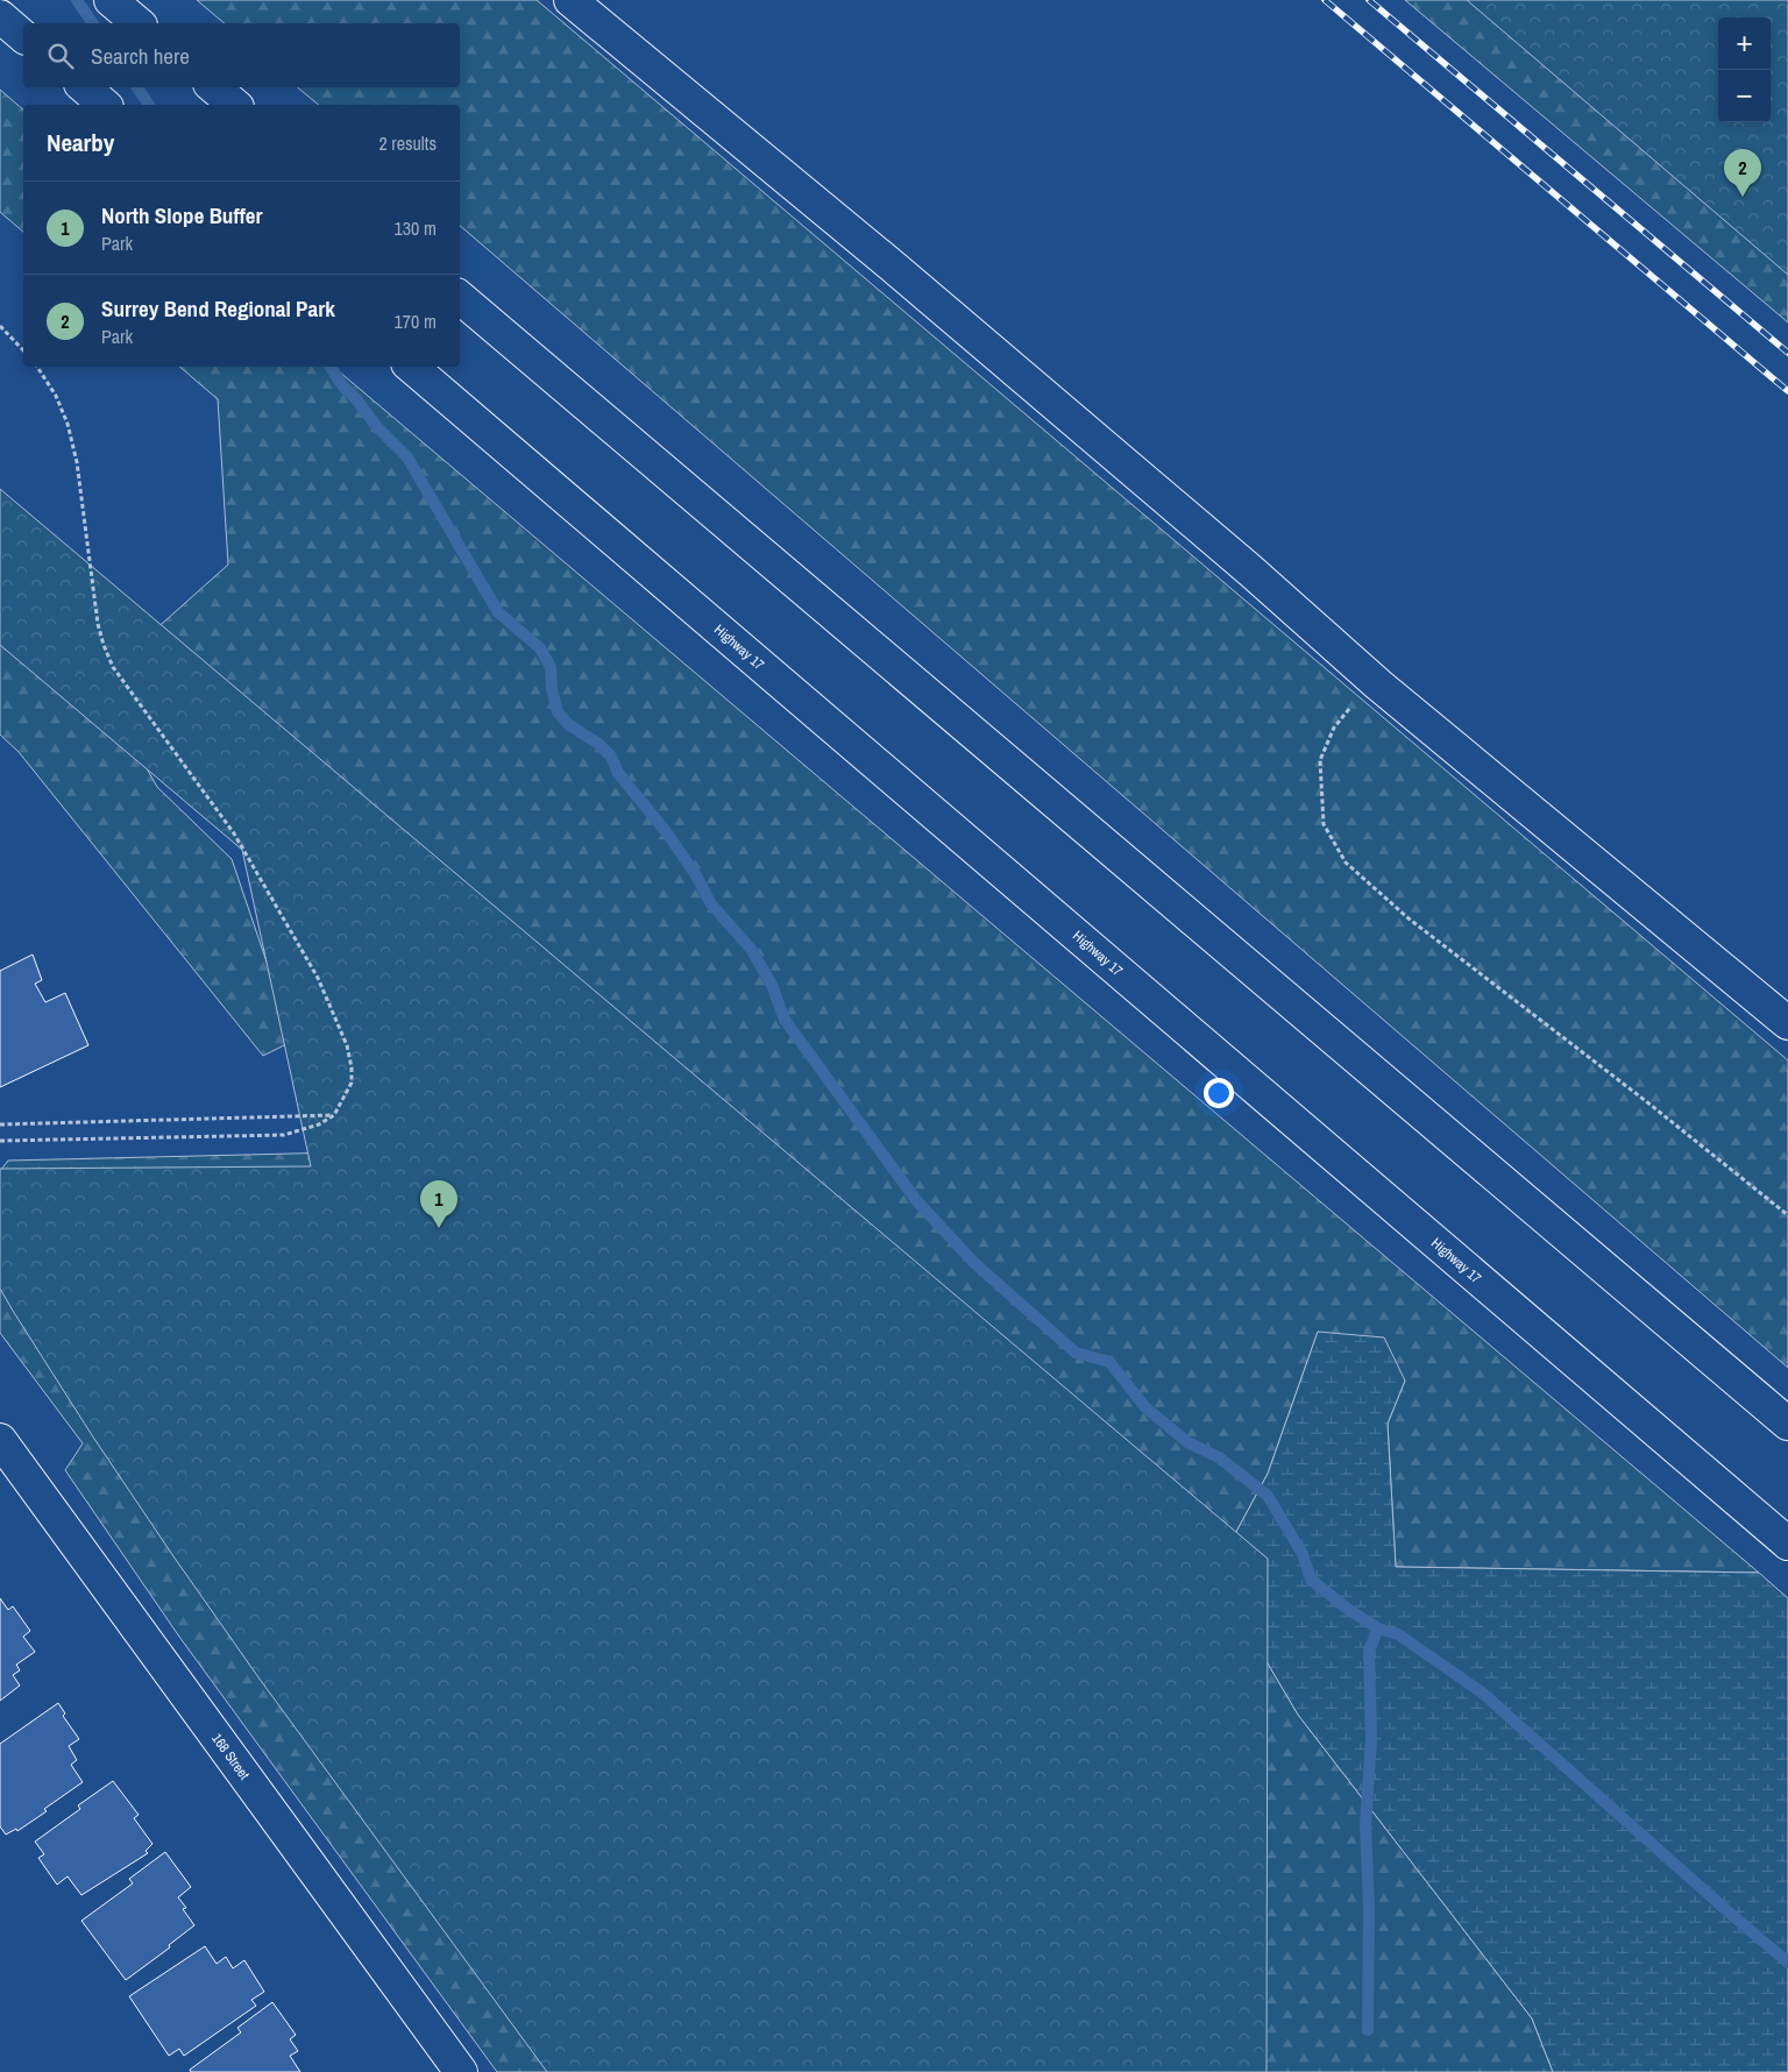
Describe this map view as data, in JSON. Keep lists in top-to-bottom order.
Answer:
{
  "streets": {
    "main road": ["Highway 17", "168 Street"]
  },
  "page": {
    "map_buttons": ["+", "−"],
    "search": "Search here",
    "heading": ["Nearby", "2 results"],
    "pins": ["2", "1"],
    "list": [
      {
        "mark": "1",
        "name": "North Slope Buffer",
        "note": "Park",
        "value": "130 m"
      },
      {
        "mark": "2",
        "name": "Surrey Bend Regional Park",
        "note": "Park",
        "value": "170 m"
      }
    ]
  }
}
